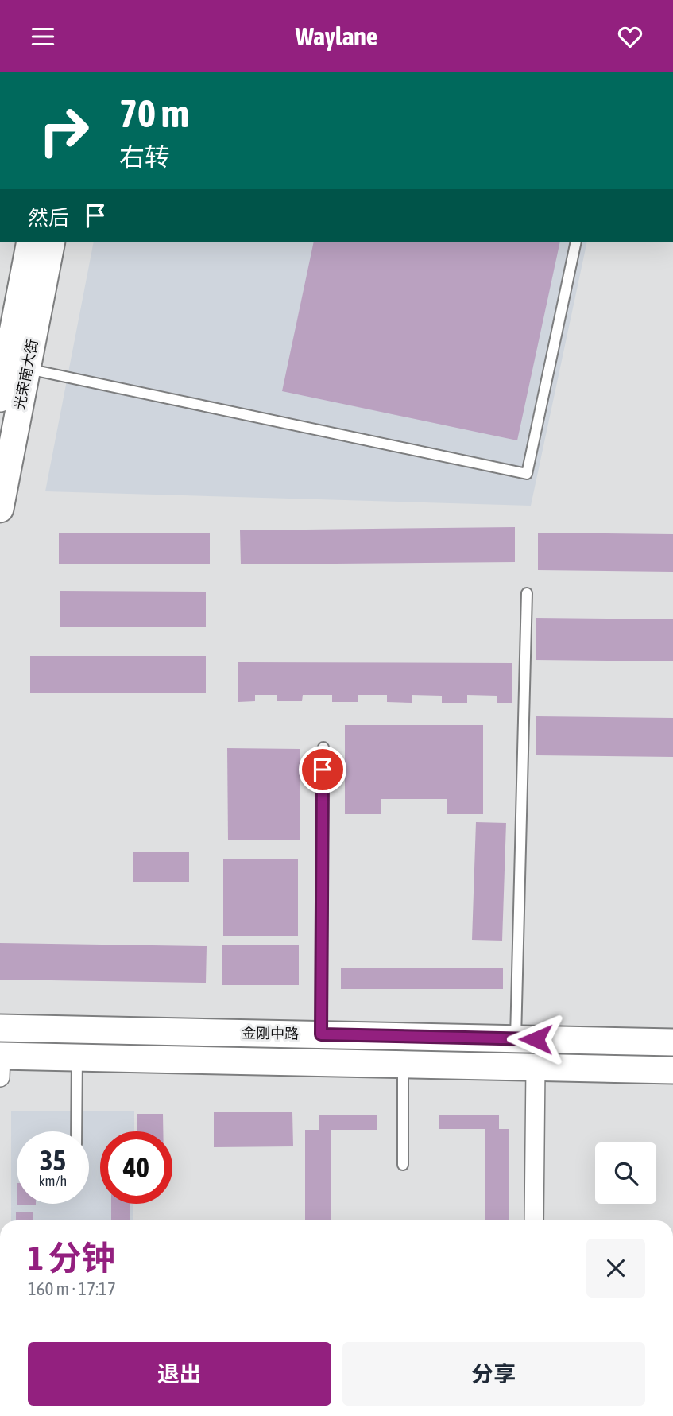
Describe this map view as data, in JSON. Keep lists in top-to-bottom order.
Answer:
{
  "streets": {
    "street": ["光荣南大街", "金刚中路"]
  },
  "page": {
    "header": "Waylane",
    "turn": ["70 m", "右转"],
    "then": "然后",
    "speed": "35 km/h",
    "limit": "40",
    "heading": ["1 分钟", "160 m · 17:17"],
    "buttons": ["退出", "分享"]
  }
}
